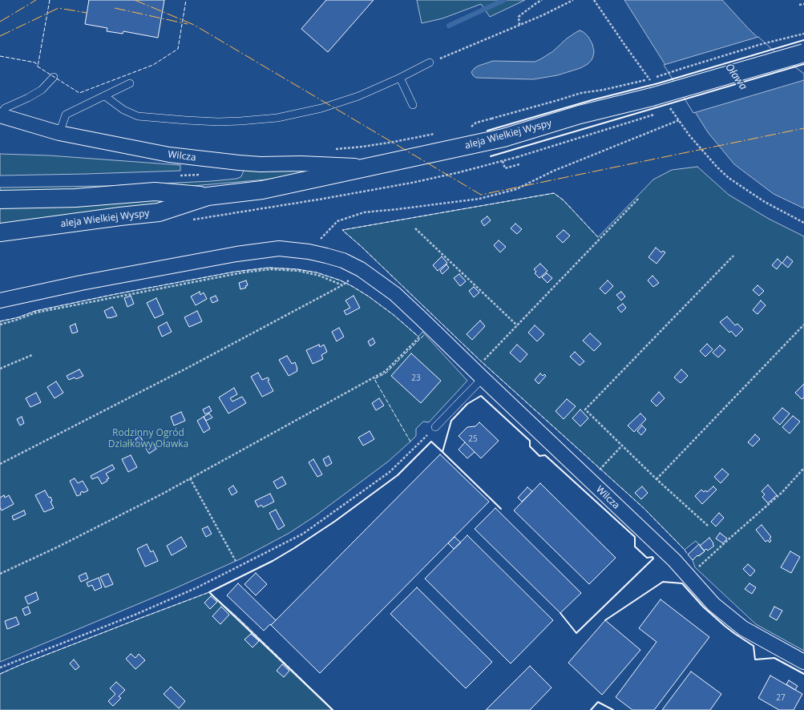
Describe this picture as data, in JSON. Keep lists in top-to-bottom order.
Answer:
{
  "streets": {
    "main road": ["aleja Wielkiej Wyspy"],
    "street": ["Wilcza"]
  },
  "crossings": [
    ["aleja Wielkiej Wyspy", "Wilcza"]
  ],
  "water": ["Oława"],
  "parks": ["Rodzinny Ogród Działkowy Oławka"],
  "house_numbers": ["23", "25", "27"]
}
